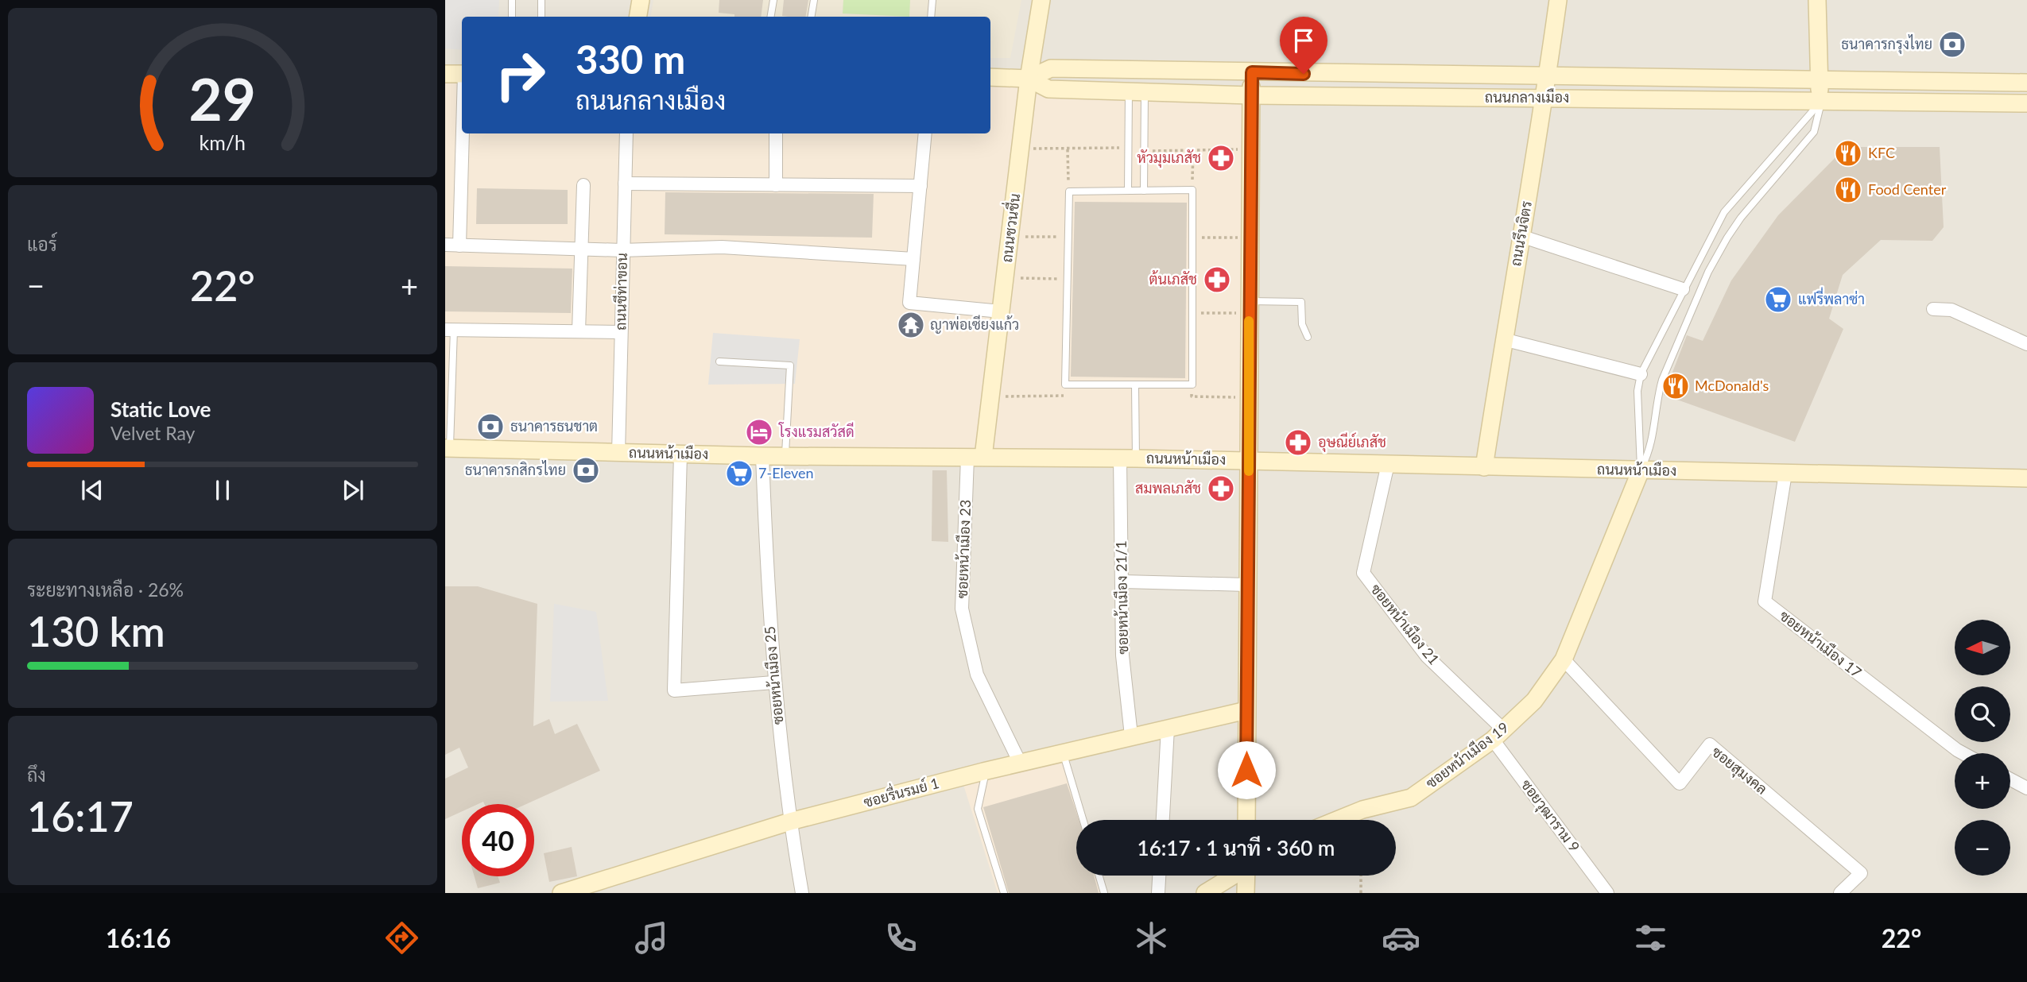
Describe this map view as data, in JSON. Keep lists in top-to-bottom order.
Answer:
{
  "streets": {
    "street": [
      "ถนนกลางเมือง",
      "ถนนชวนชื่น",
      "ถนนรึนจิตร",
      "ถนนชีท่าขอน",
      "ถนนหน้าเมือง",
      "ซอยหน้าเมือง 23",
      "ซอยหน้าเมือง 21/1",
      "ซอยหน้าเมือง 21",
      "ซอยหน้าเมือง 17",
      "ซอยหน้าเมือง 25",
      "ซอยหน้าเมือง 19",
      "ซอยสุมงคล",
      "ซอยรื่นรมย์ 1",
      "ซอยวุฒาราม 9"
    ]
  },
  "crossings": [
    ["ถนนกลางเมือง", "ถนนชวนชื่น"],
    ["ถนนกลางเมือง", "ถนนรึนจิตร"],
    ["ถนนชวนชื่น", "ถนนหน้าเมือง"],
    ["ถนนชวนชื่น", "ซอยหน้าเมือง 23"],
    ["ถนนรึนจิตร", "ถนนหน้าเมือง"],
    ["ถนนชีท่าขอน", "ถนนหน้าเมือง"],
    ["ถนนหน้าเมือง", "ซอยหน้าเมือง 23"],
    ["ถนนหน้าเมือง", "ซอยหน้าเมือง 21/1"],
    ["ถนนหน้าเมือง", "ซอยหน้าเมือง 21"],
    ["ถนนหน้าเมือง", "ซอยหน้าเมือง 17"],
    ["ถนนหน้าเมือง", "ซอยหน้าเมือง 25"],
    ["ถนนหน้าเมือง", "ซอยหน้าเมือง 19"],
    ["ซอยหน้าเมือง 23", "ซอยรื่นรมย์ 1"],
    ["ซอยหน้าเมือง 21/1", "ซอยรื่นรมย์ 1"],
    ["ซอยหน้าเมือง 21", "ซอยหน้าเมือง 19"],
    ["ซอยหน้าเมือง 21", "ซอยวุฒาราม 9"],
    ["ซอยหน้าเมือง 25", "ซอยรื่นรมย์ 1"],
    ["ซอยหน้าเมือง 19", "ซอยสุมงคล"],
    ["ซอยหน้าเมือง 19", "ซอยวุฒาราม 9"]
  ],
  "places": {
    "bank": ["ธนาคารกรุงไทย", "ธนาคารธนชาต", "ธนาคารกสิกรไทย"],
    "restaurant": ["KFC", "Food Center", "McDonald's"],
    "pharmacy": [
      "หัวมุมเภสัช",
      "ต้นเภสัช",
      "อุษณีย์เภสัช",
      "สมพลเภสัช"
    ],
    "supermarket": ["แฟรี่พลาซ่า", "7-Eleven"],
    "temple": ["ญาพ่อเซียงแก้ว"],
    "hotel": ["โรงแรมสวัสดี"]
  },
  "north": "left",
  "page": {
    "turn": ["330 m", "ถนนกลางเมือง"],
    "tile": [
      "แอร์",
      ["ระยะทางเหลือ · 26%", "130 km"],
      ["ถึง", "16:17"]
    ],
    "heat": ["−", "22°", "+"],
    "song": ["Static Love", "Velvet Ray"],
    "map_buttons": ["+", "−"],
    "limit": "40",
    "trip": "16:17 · 1 นาที · 360 m",
    "tabs": ["16:16", "22°"],
    "gauge": ["29", "km/h"]
  }
}
